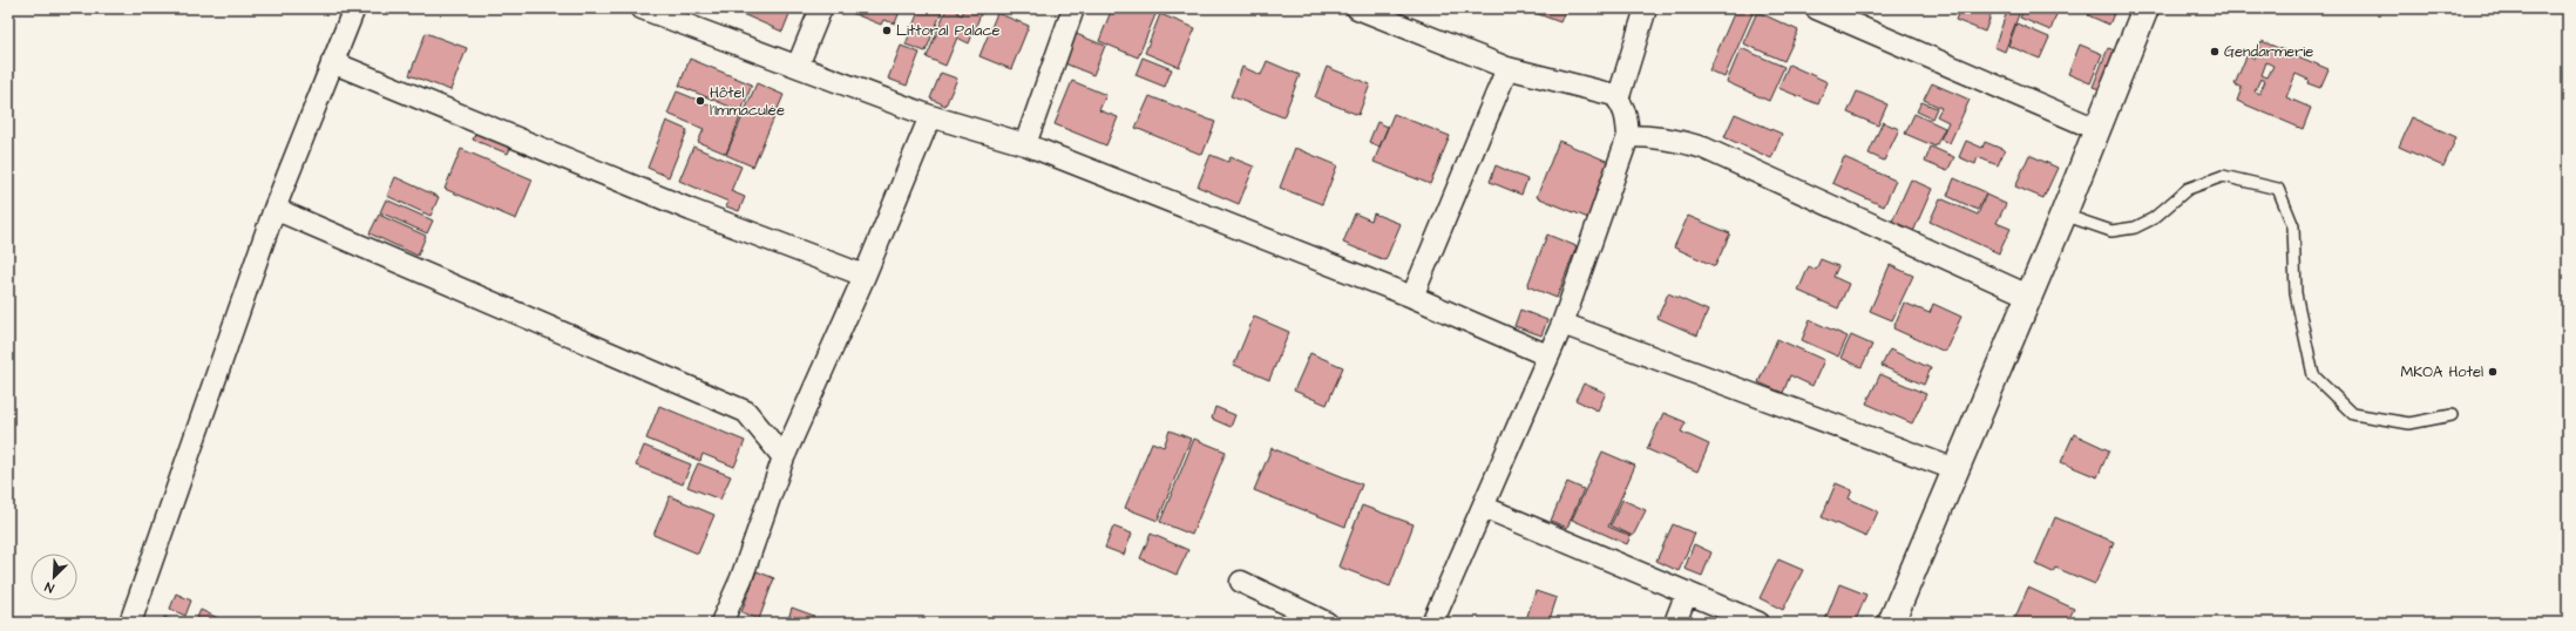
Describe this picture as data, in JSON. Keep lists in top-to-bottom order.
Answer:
{
  "places": [
    "Littoral Palace",
    "Gendarmerie",
    "Hôtel l'Immaculée",
    "MKOA Hotel"
  ],
  "north": "bottom left"
}
